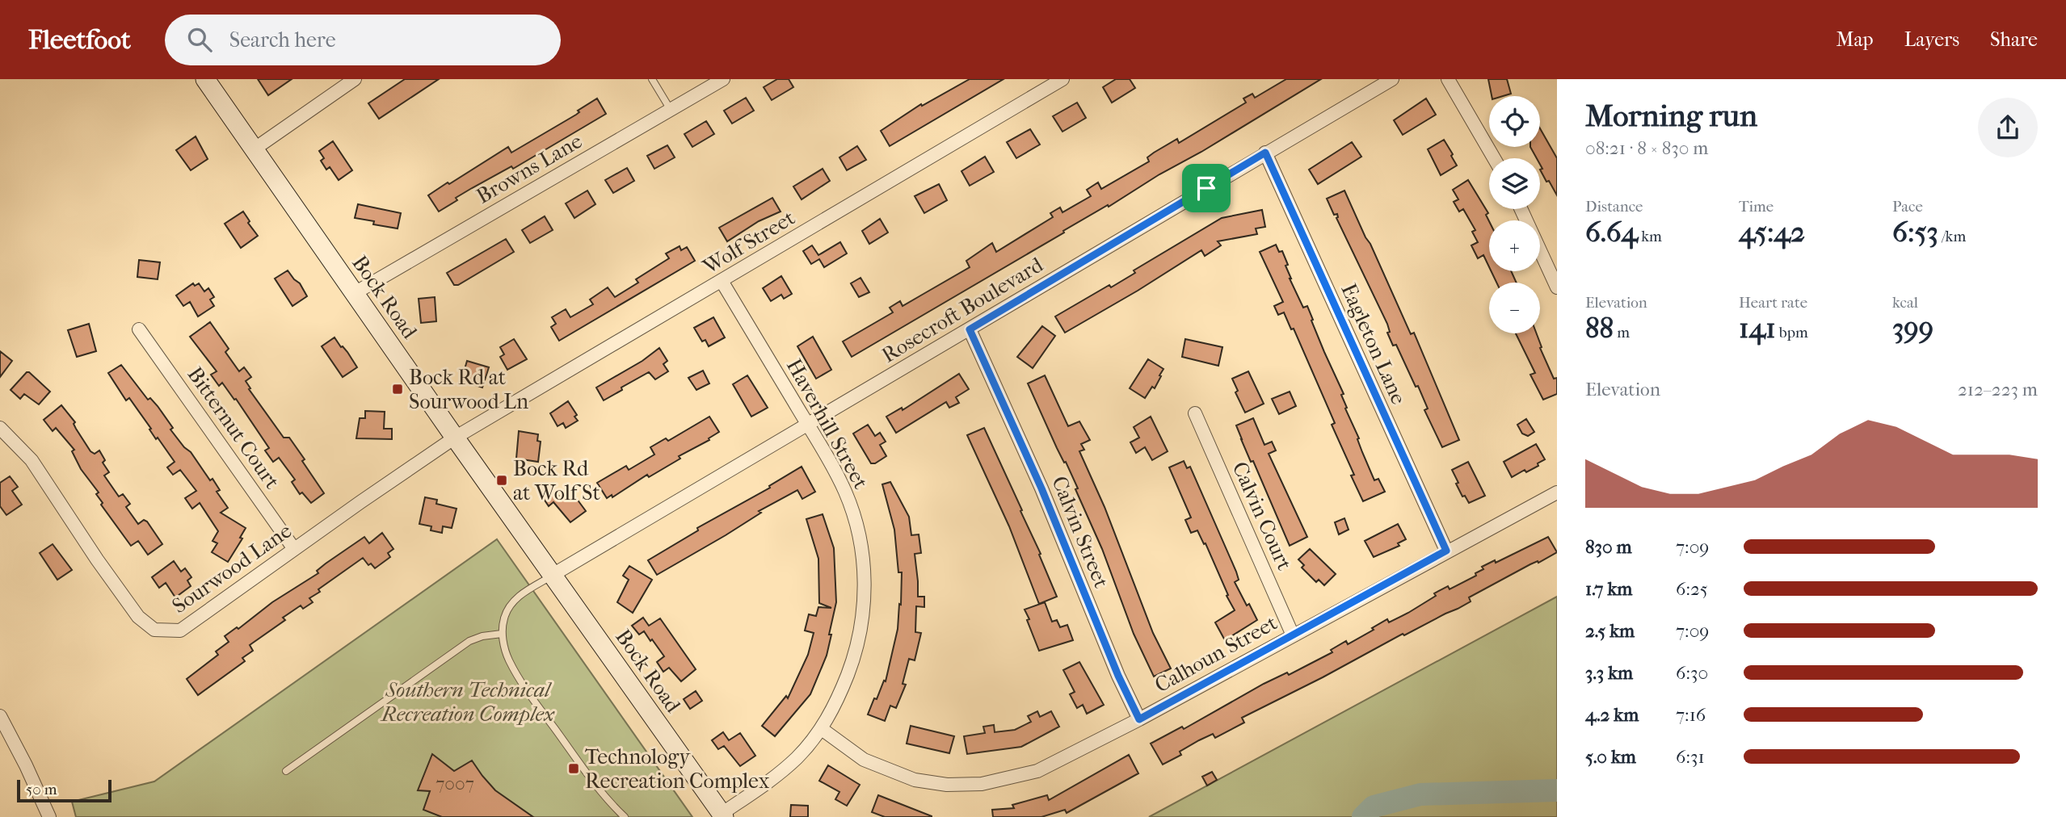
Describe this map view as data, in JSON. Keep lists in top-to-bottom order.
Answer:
{
  "streets": {
    "main road": ["Bock Road"],
    "street": [
      "Browns Lane",
      "Wolf Street",
      "Rosecroft Boulevard",
      "Eagleton Lane",
      "Haverhill Street",
      "Bitternut Court",
      "Calvin Court",
      "Calvin Street",
      "Sourwood Lane",
      "Calhoun Street"
    ]
  },
  "crossings": [
    ["Browns Lane", "Bock Road"],
    ["Wolf Street", "Bock Road"],
    ["Wolf Street", "Haverhill Street"],
    ["Wolf Street", "Sourwood Lane"],
    ["Bock Road", "Rosecroft Boulevard"],
    ["Bock Road", "Haverhill Street"],
    ["Bock Road", "Sourwood Lane"],
    ["Rosecroft Boulevard", "Eagleton Lane"],
    ["Rosecroft Boulevard", "Haverhill Street"],
    ["Rosecroft Boulevard", "Calvin Street"],
    ["Eagleton Lane", "Calhoun Street"],
    ["Haverhill Street", "Calhoun Street"],
    ["Bitternut Court", "Sourwood Lane"],
    ["Calvin Court", "Calhoun Street"],
    ["Calvin Street", "Calhoun Street"]
  ],
  "parks": ["Southern Technical Recreation Complex"],
  "places": {
    "transit": ["Bock Rd at Sourwood Ln", "Bock Rd at Wolf St", "Technology Recreation Complex"]
  },
  "house_numbers": ["7007"],
  "scale_bar": "50 m",
  "page": {
    "header": "Fleetfoot",
    "search": "Search here",
    "nav": ["Map", "Layers", "Share"],
    "heading": ["Morning run", "08:21 · 8 × 830 m"],
    "map_buttons": ["+", "−"],
    "stats": [
      ["Distance", "6.64 km"],
      ["Time", "45:42"],
      ["Pace", "6:53 /km"],
      ["Elevation", "88 m"],
      ["Heart rate", "141 bpm"],
      ["kcal", "399"]
    ],
    "chart": ["Elevation", "212–223 m"],
    "list": [
      {
        "name": "830 m",
        "note": "7:09"
      },
      {
        "name": "1.7 km",
        "note": "6:25"
      },
      {
        "name": "2.5 km",
        "note": "7:09"
      },
      {
        "name": "3.3 km",
        "note": "6:30"
      },
      {
        "name": "4.2 km",
        "note": "7:16"
      },
      {
        "name": "5.0 km",
        "note": "6:31"
      }
    ],
    "scale": "50 m"
  }
}
